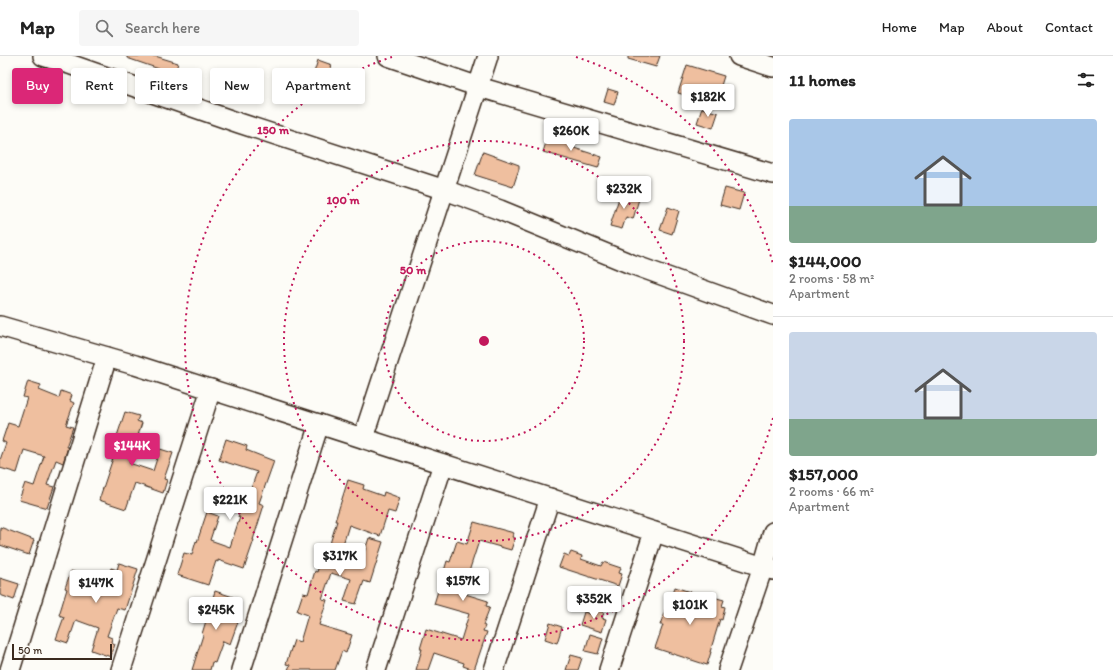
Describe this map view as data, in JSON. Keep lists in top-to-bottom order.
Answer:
{
  "scale_bar": "50 m",
  "page": {
    "header": "Map",
    "search": "Search here",
    "nav": [
      "Home",
      "Map",
      "About",
      "Contact"
    ],
    "heading": "11 homes",
    "chip": [
      "Buy",
      "Rent",
      "Filters",
      "New",
      "Apartment"
    ],
    "price": [
      "$182K",
      "$260K",
      "$232K",
      "$144K",
      "$221K",
      "$317K",
      "$157K",
      "$147K",
      "$352K",
      "$101K",
      "$245K"
    ],
    "list": [
      {
        "name": "$144,000",
        "note": "2 rooms · 58 m² · Apartment"
      },
      {
        "name": "$157,000",
        "note": "2 rooms · 66 m² · Apartment"
      }
    ],
    "scale": "50 m"
  },
  "rings": ["150 m", "100 m", "50 m"]
}
